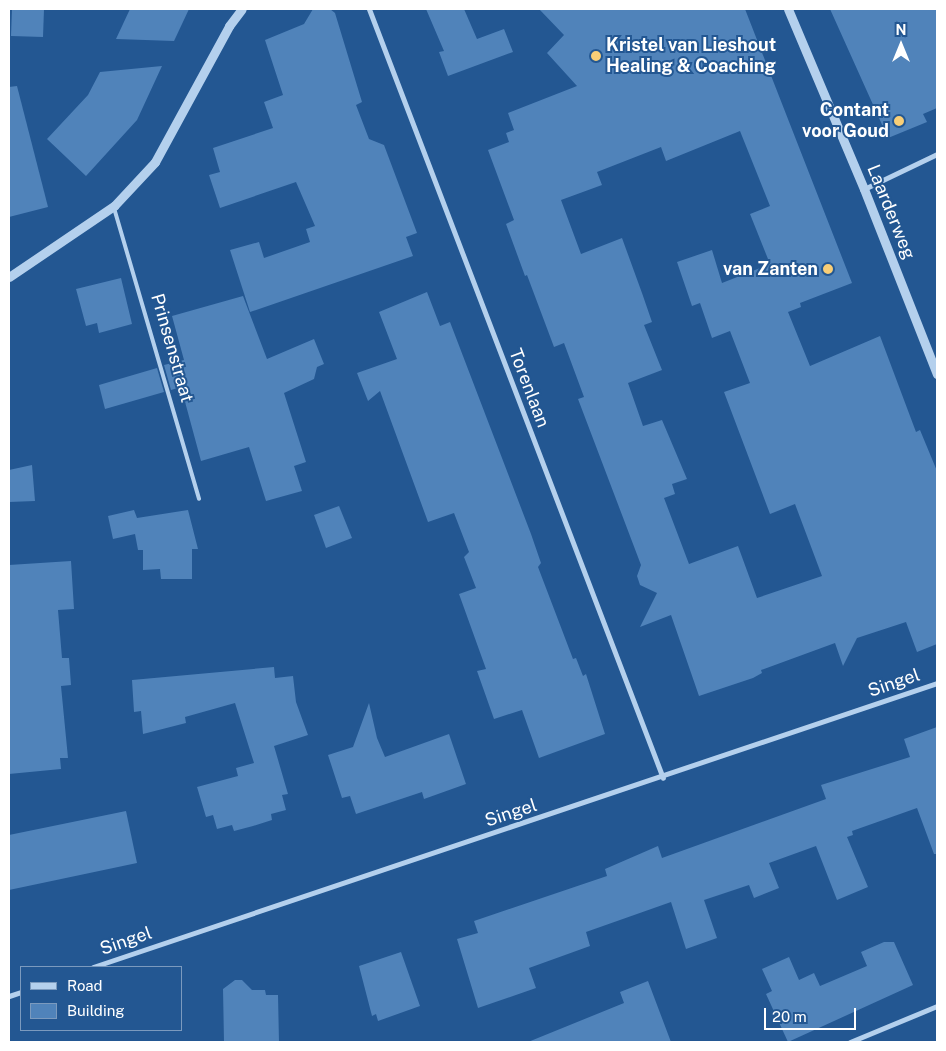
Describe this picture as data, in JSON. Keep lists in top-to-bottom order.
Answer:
{
  "streets": {
    "street": ["Laarderweg", "Torenlaan", "Singel"],
    "lane": ["Prinsenstraat"]
  },
  "crossings": [
    ["Torenlaan", "Singel"]
  ],
  "places": ["Kristel van Lieshout Healing & Coaching", "Contant voor Goud", "van Zanten"],
  "legend": ["Road", "Building"],
  "scale_bar": "20 m",
  "north": "top"
}
